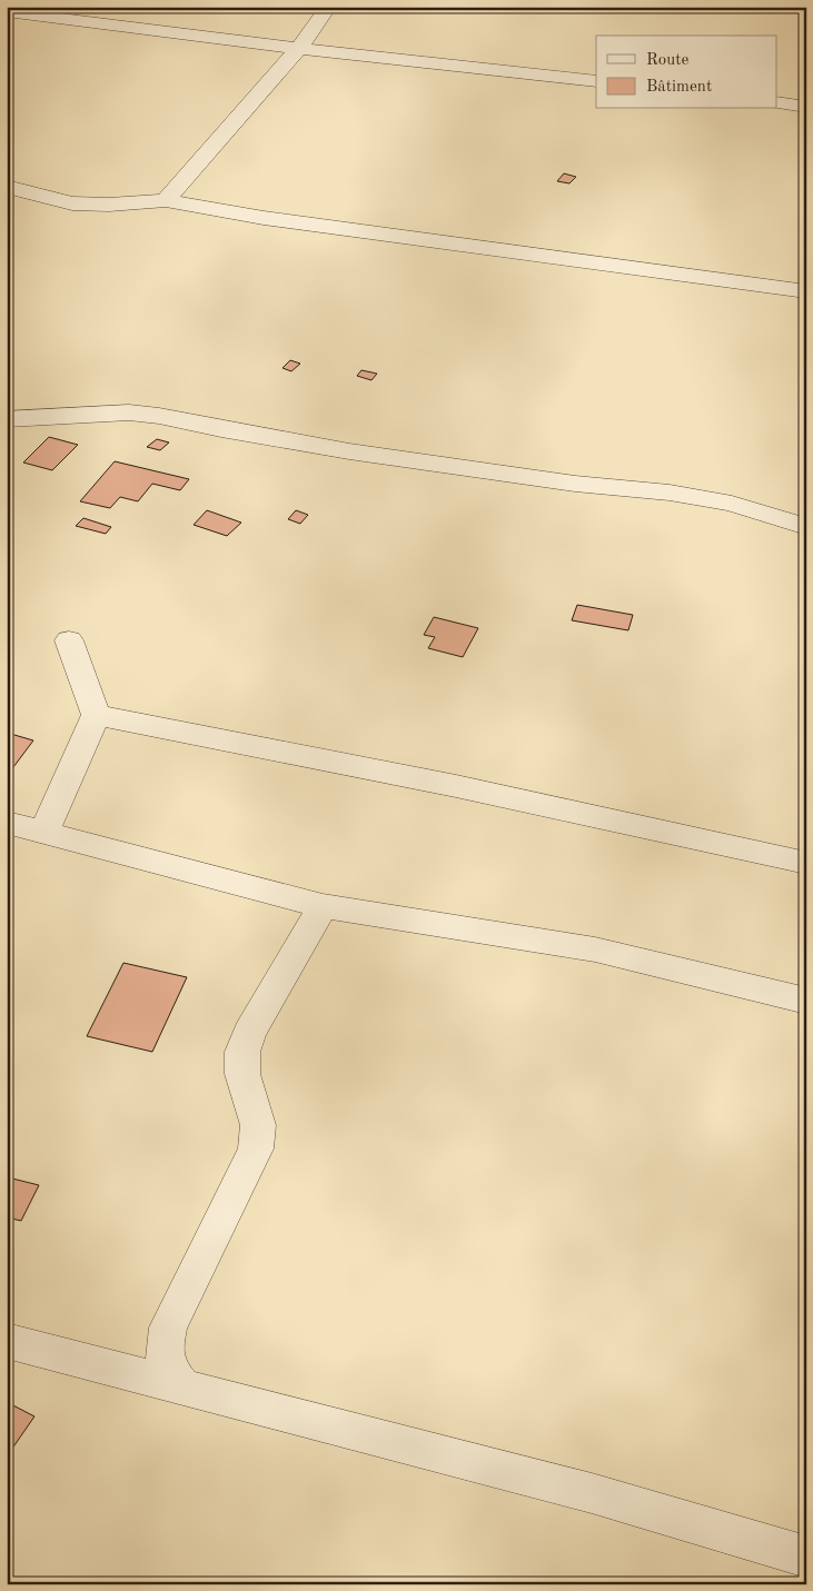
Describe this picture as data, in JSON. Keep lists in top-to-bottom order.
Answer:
{
  "legend": ["Route", "Bâtiment"]
}
